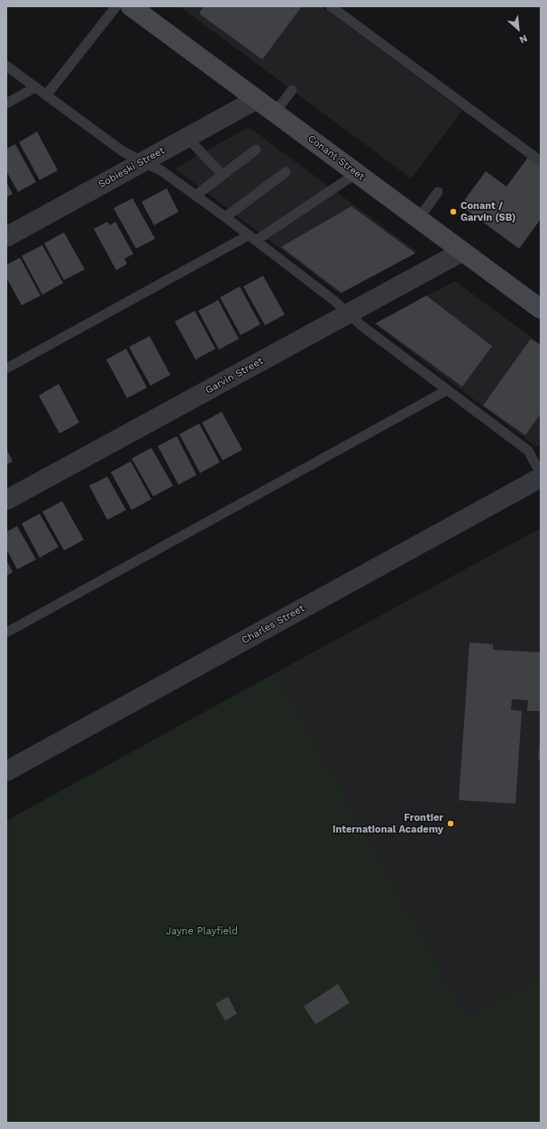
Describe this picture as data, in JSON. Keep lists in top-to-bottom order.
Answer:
{
  "streets": {
    "main road": ["Conant Street"],
    "street": ["Sobieski Street", "Garvin Street", "Charles Street"]
  },
  "crossings": [
    ["Conant Street", "Sobieski Street"],
    ["Conant Street", "Garvin Street"]
  ],
  "parks": ["Jayne Playfield"],
  "places": ["Conant / Garvin (SB)", "Frontier International Academy"],
  "north": "bottom right"
}
